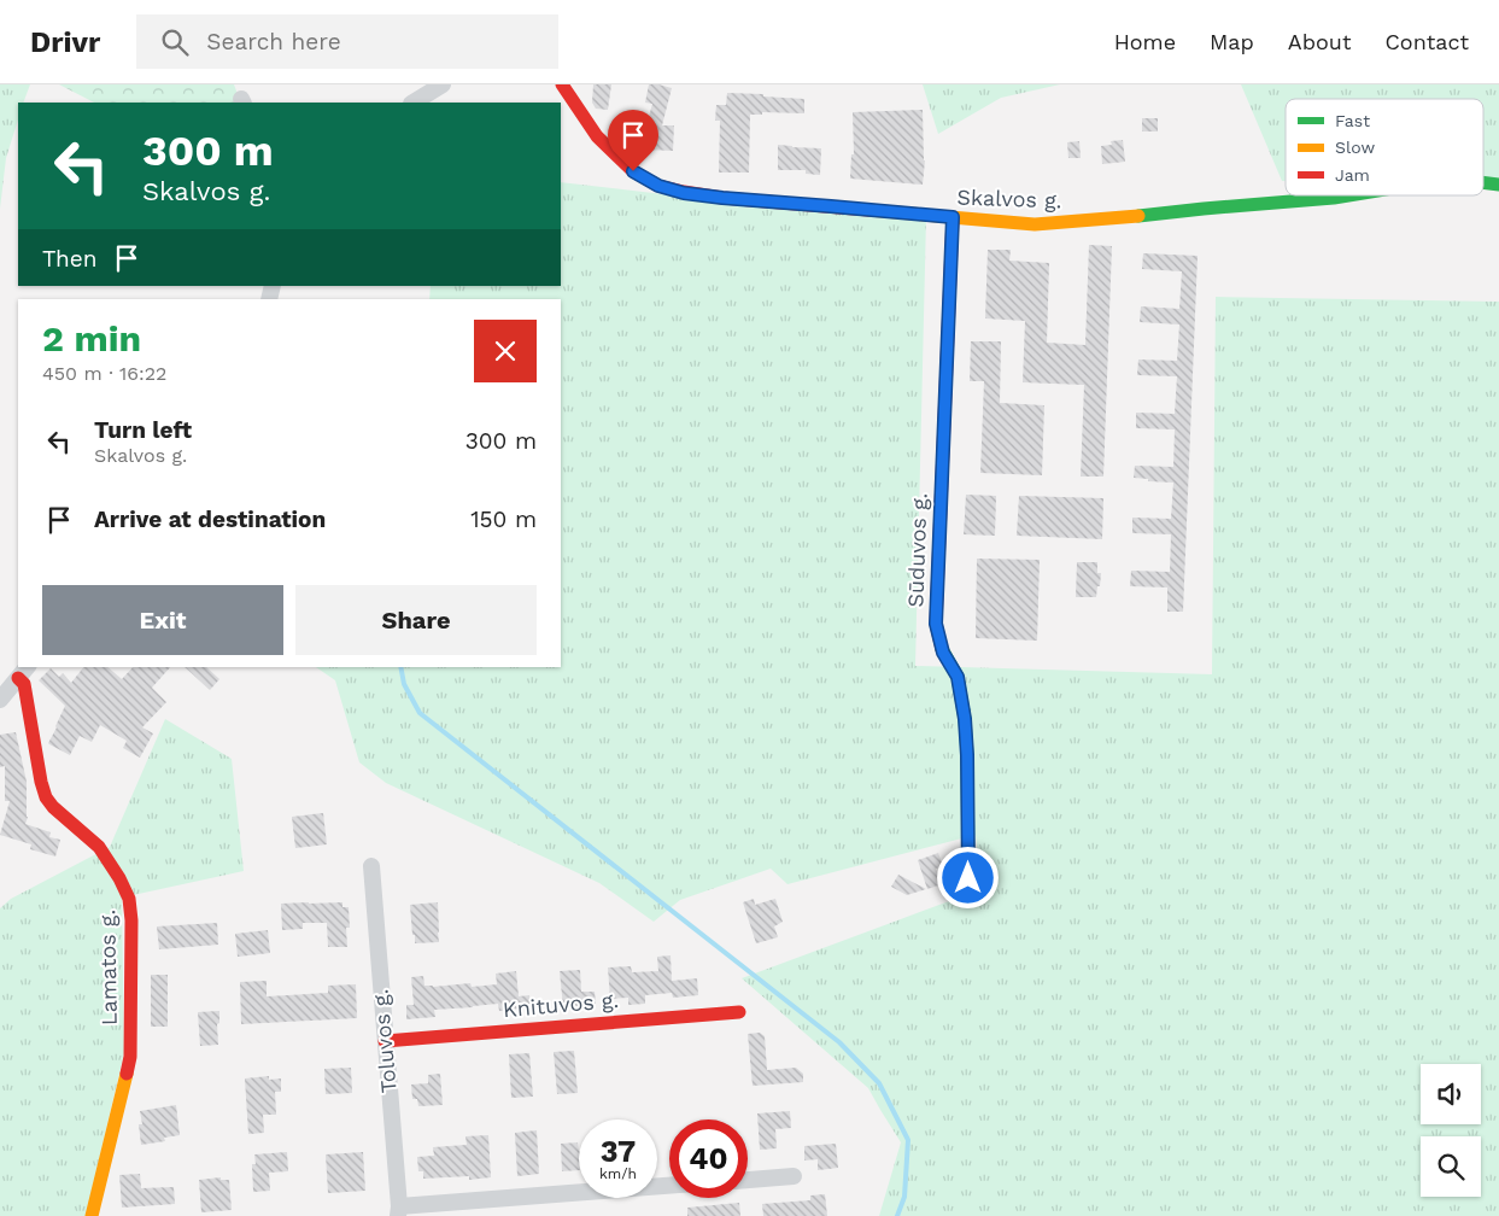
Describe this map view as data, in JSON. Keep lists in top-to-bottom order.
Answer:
{
  "streets": {
    "street": [
      "Skalvos g.",
      "Sūduvos g.",
      "Lamatos g.",
      "Knituvos g.",
      "Toluvos g."
    ]
  },
  "crossings": [
    ["Skalvos g.", "Sūduvos g."],
    ["Knituvos g.", "Toluvos g."]
  ],
  "legend": ["Fast", "Slow", "Jam"],
  "page": {
    "header": "Drivr",
    "search": "Search here",
    "nav": [
      "Home",
      "Map",
      "About",
      "Contact"
    ],
    "turn": ["300 m", "Skalvos g."],
    "then": "Then",
    "heading": ["2 min", "450 m · 16:22"],
    "list": [
      {
        "name": "Turn left",
        "note": "Skalvos g.",
        "value": "300 m"
      },
      {
        "name": "Arrive at destination",
        "value": "150 m"
      }
    ],
    "buttons": ["Exit", "Share"],
    "speed": "37 km/h",
    "limit": "40"
  }
}
